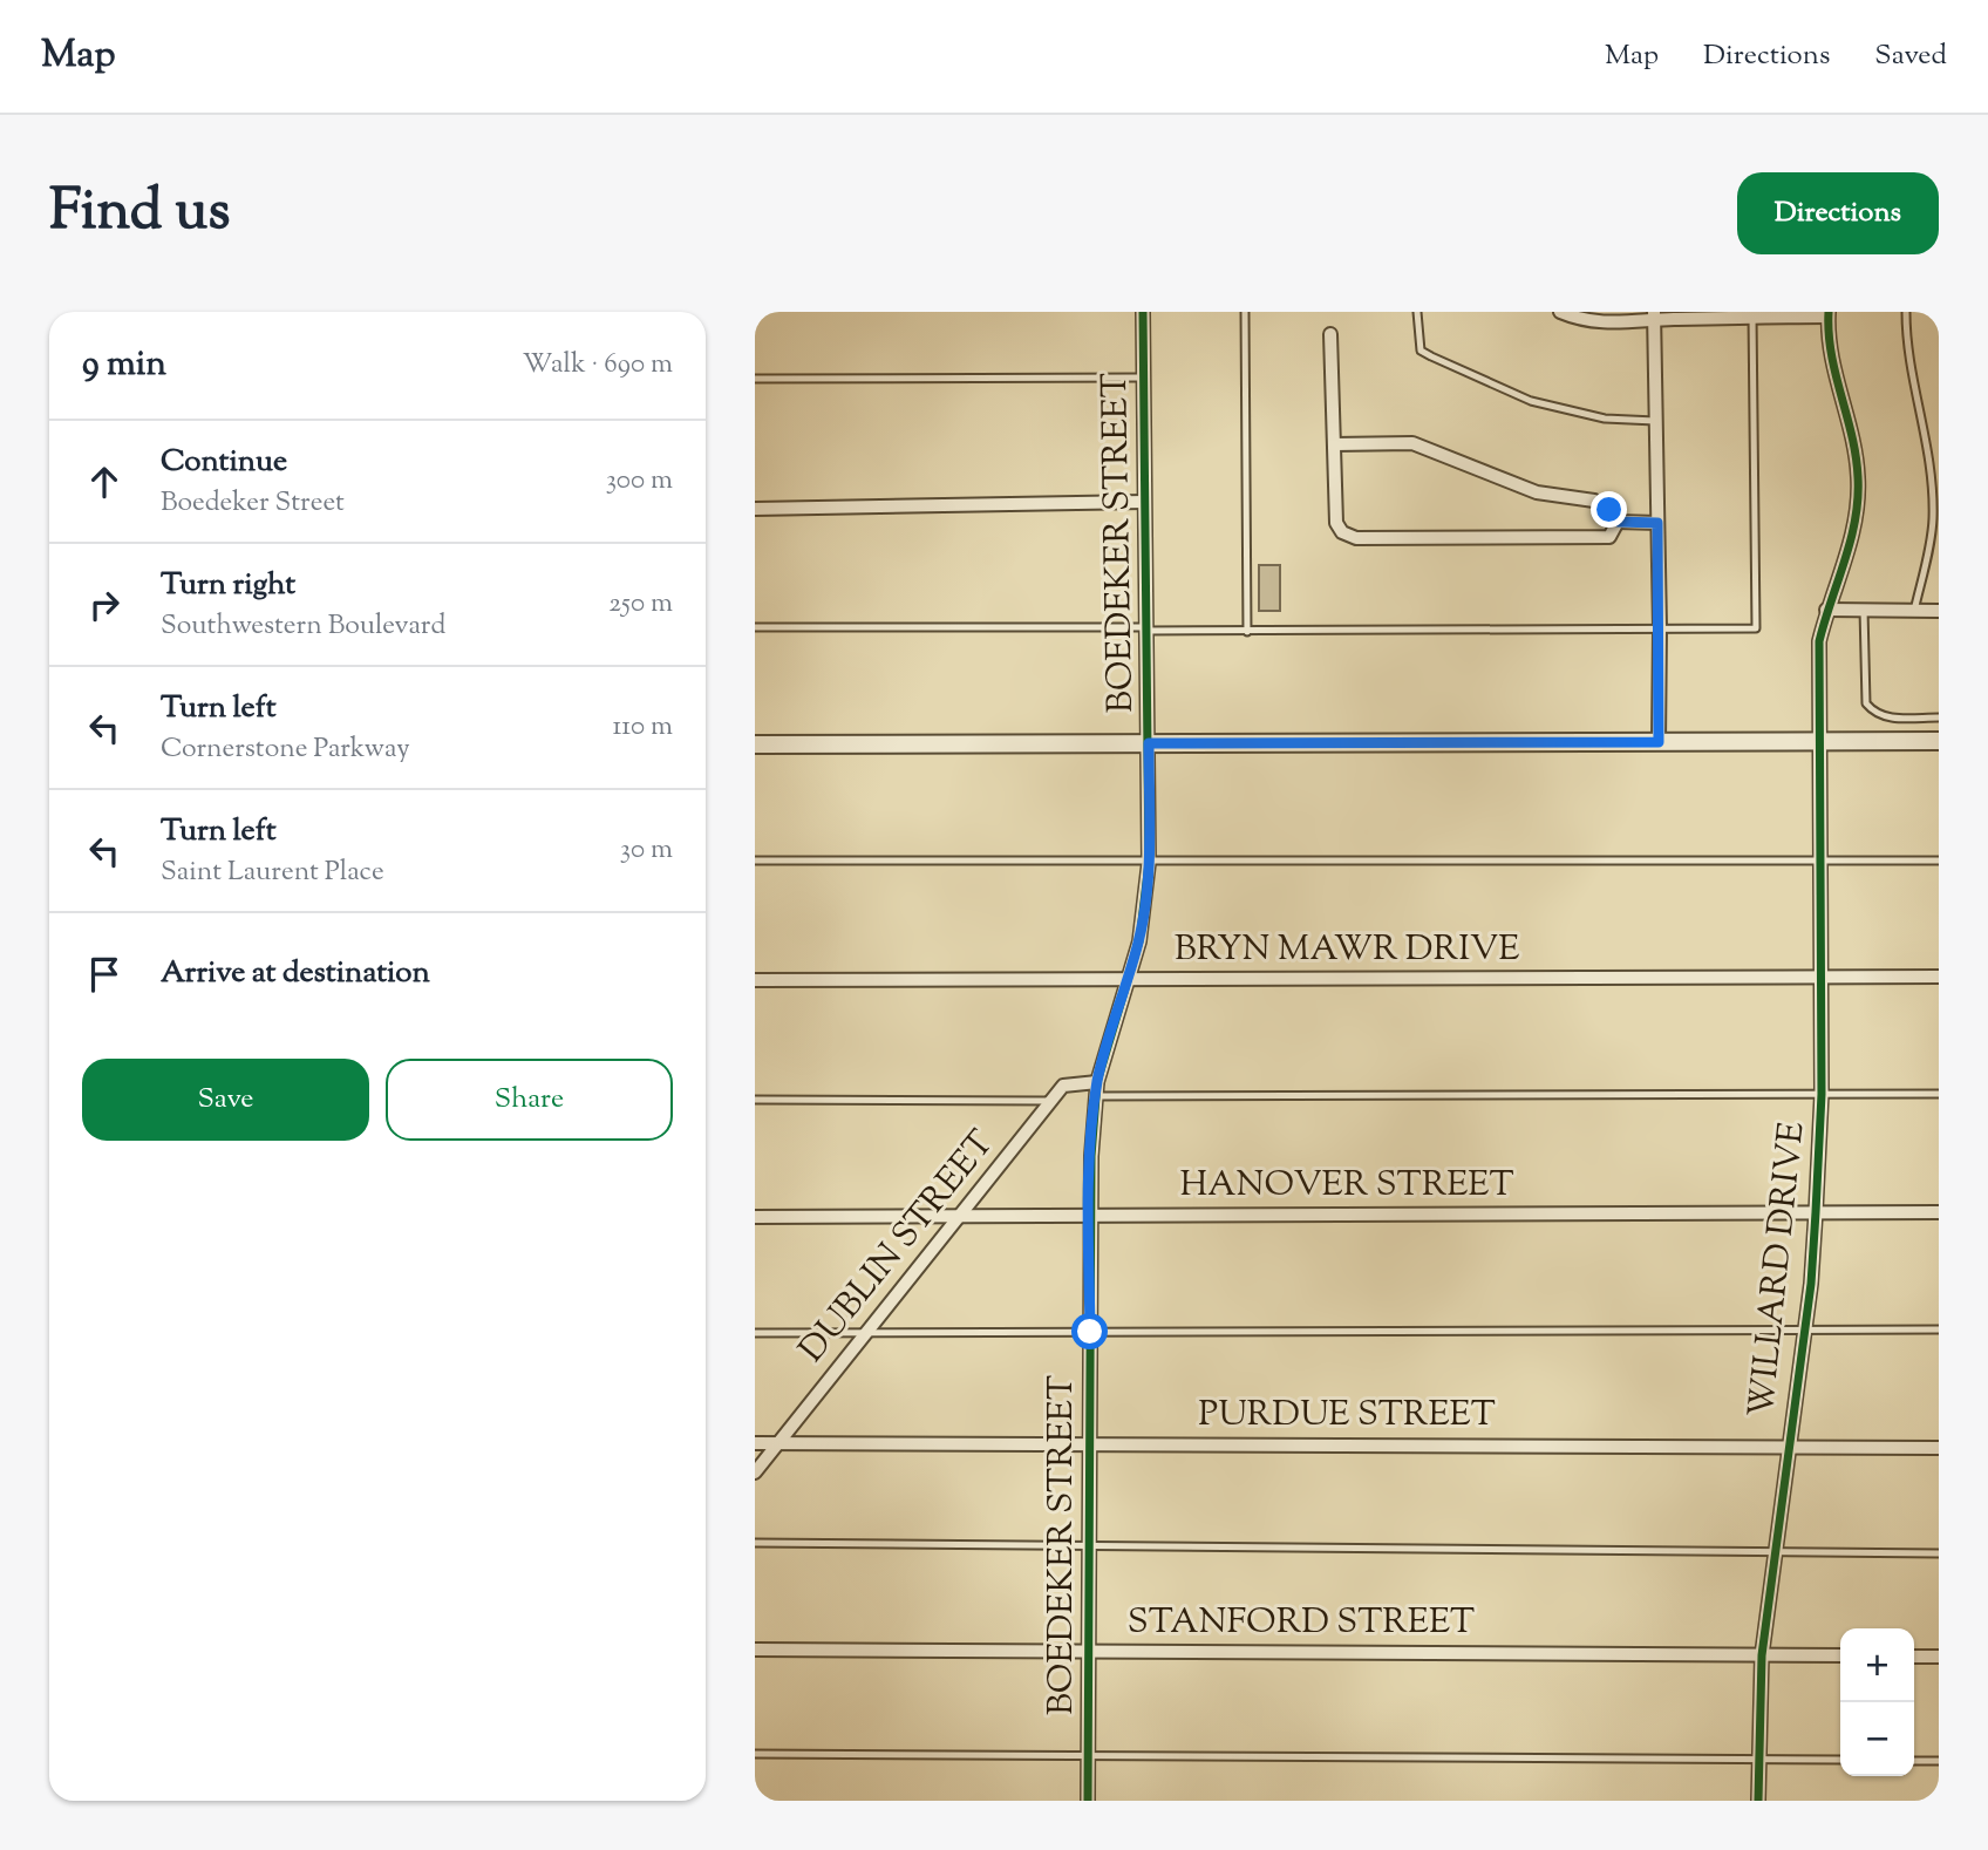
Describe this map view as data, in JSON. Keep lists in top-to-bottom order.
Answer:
{
  "streets": {
    "street": [
      "BOEDEKER STREET",
      "BRYN MAWR DRIVE",
      "HANOVER STREET",
      "DUBLIN STREET",
      "WILLARD DRIVE",
      "PURDUE STREET",
      "STANFORD STREET"
    ]
  },
  "crossings": [
    ["BOEDEKER STREET", "BRYN MAWR DRIVE"],
    ["BOEDEKER STREET", "HANOVER STREET"],
    ["BOEDEKER STREET", "DUBLIN STREET"],
    ["BOEDEKER STREET", "PURDUE STREET"],
    ["BOEDEKER STREET", "STANFORD STREET"],
    ["BRYN MAWR DRIVE", "WILLARD DRIVE"],
    ["HANOVER STREET", "DUBLIN STREET"],
    ["HANOVER STREET", "WILLARD DRIVE"],
    ["DUBLIN STREET", "PURDUE STREET"],
    ["WILLARD DRIVE", "PURDUE STREET"],
    ["WILLARD DRIVE", "STANFORD STREET"]
  ],
  "page": {
    "header": "Map",
    "nav": ["Map", "Directions", "Saved"],
    "title": "Find us",
    "buttons": [
      "Directions",
      ["Save", "Share"]
    ],
    "heading": ["9 min", "Walk · 690 m"],
    "list": [
      ["Continue", "Boedeker Street", "300 m"],
      ["Turn right", "Southwestern Boulevard", "250 m"],
      ["Turn left", "Cornerstone Parkway", "110 m"],
      ["Turn left", "Saint Laurent Place", "30 m"],
      "Arrive at destination"
    ],
    "map_buttons": ["+", "−"]
  }
}
